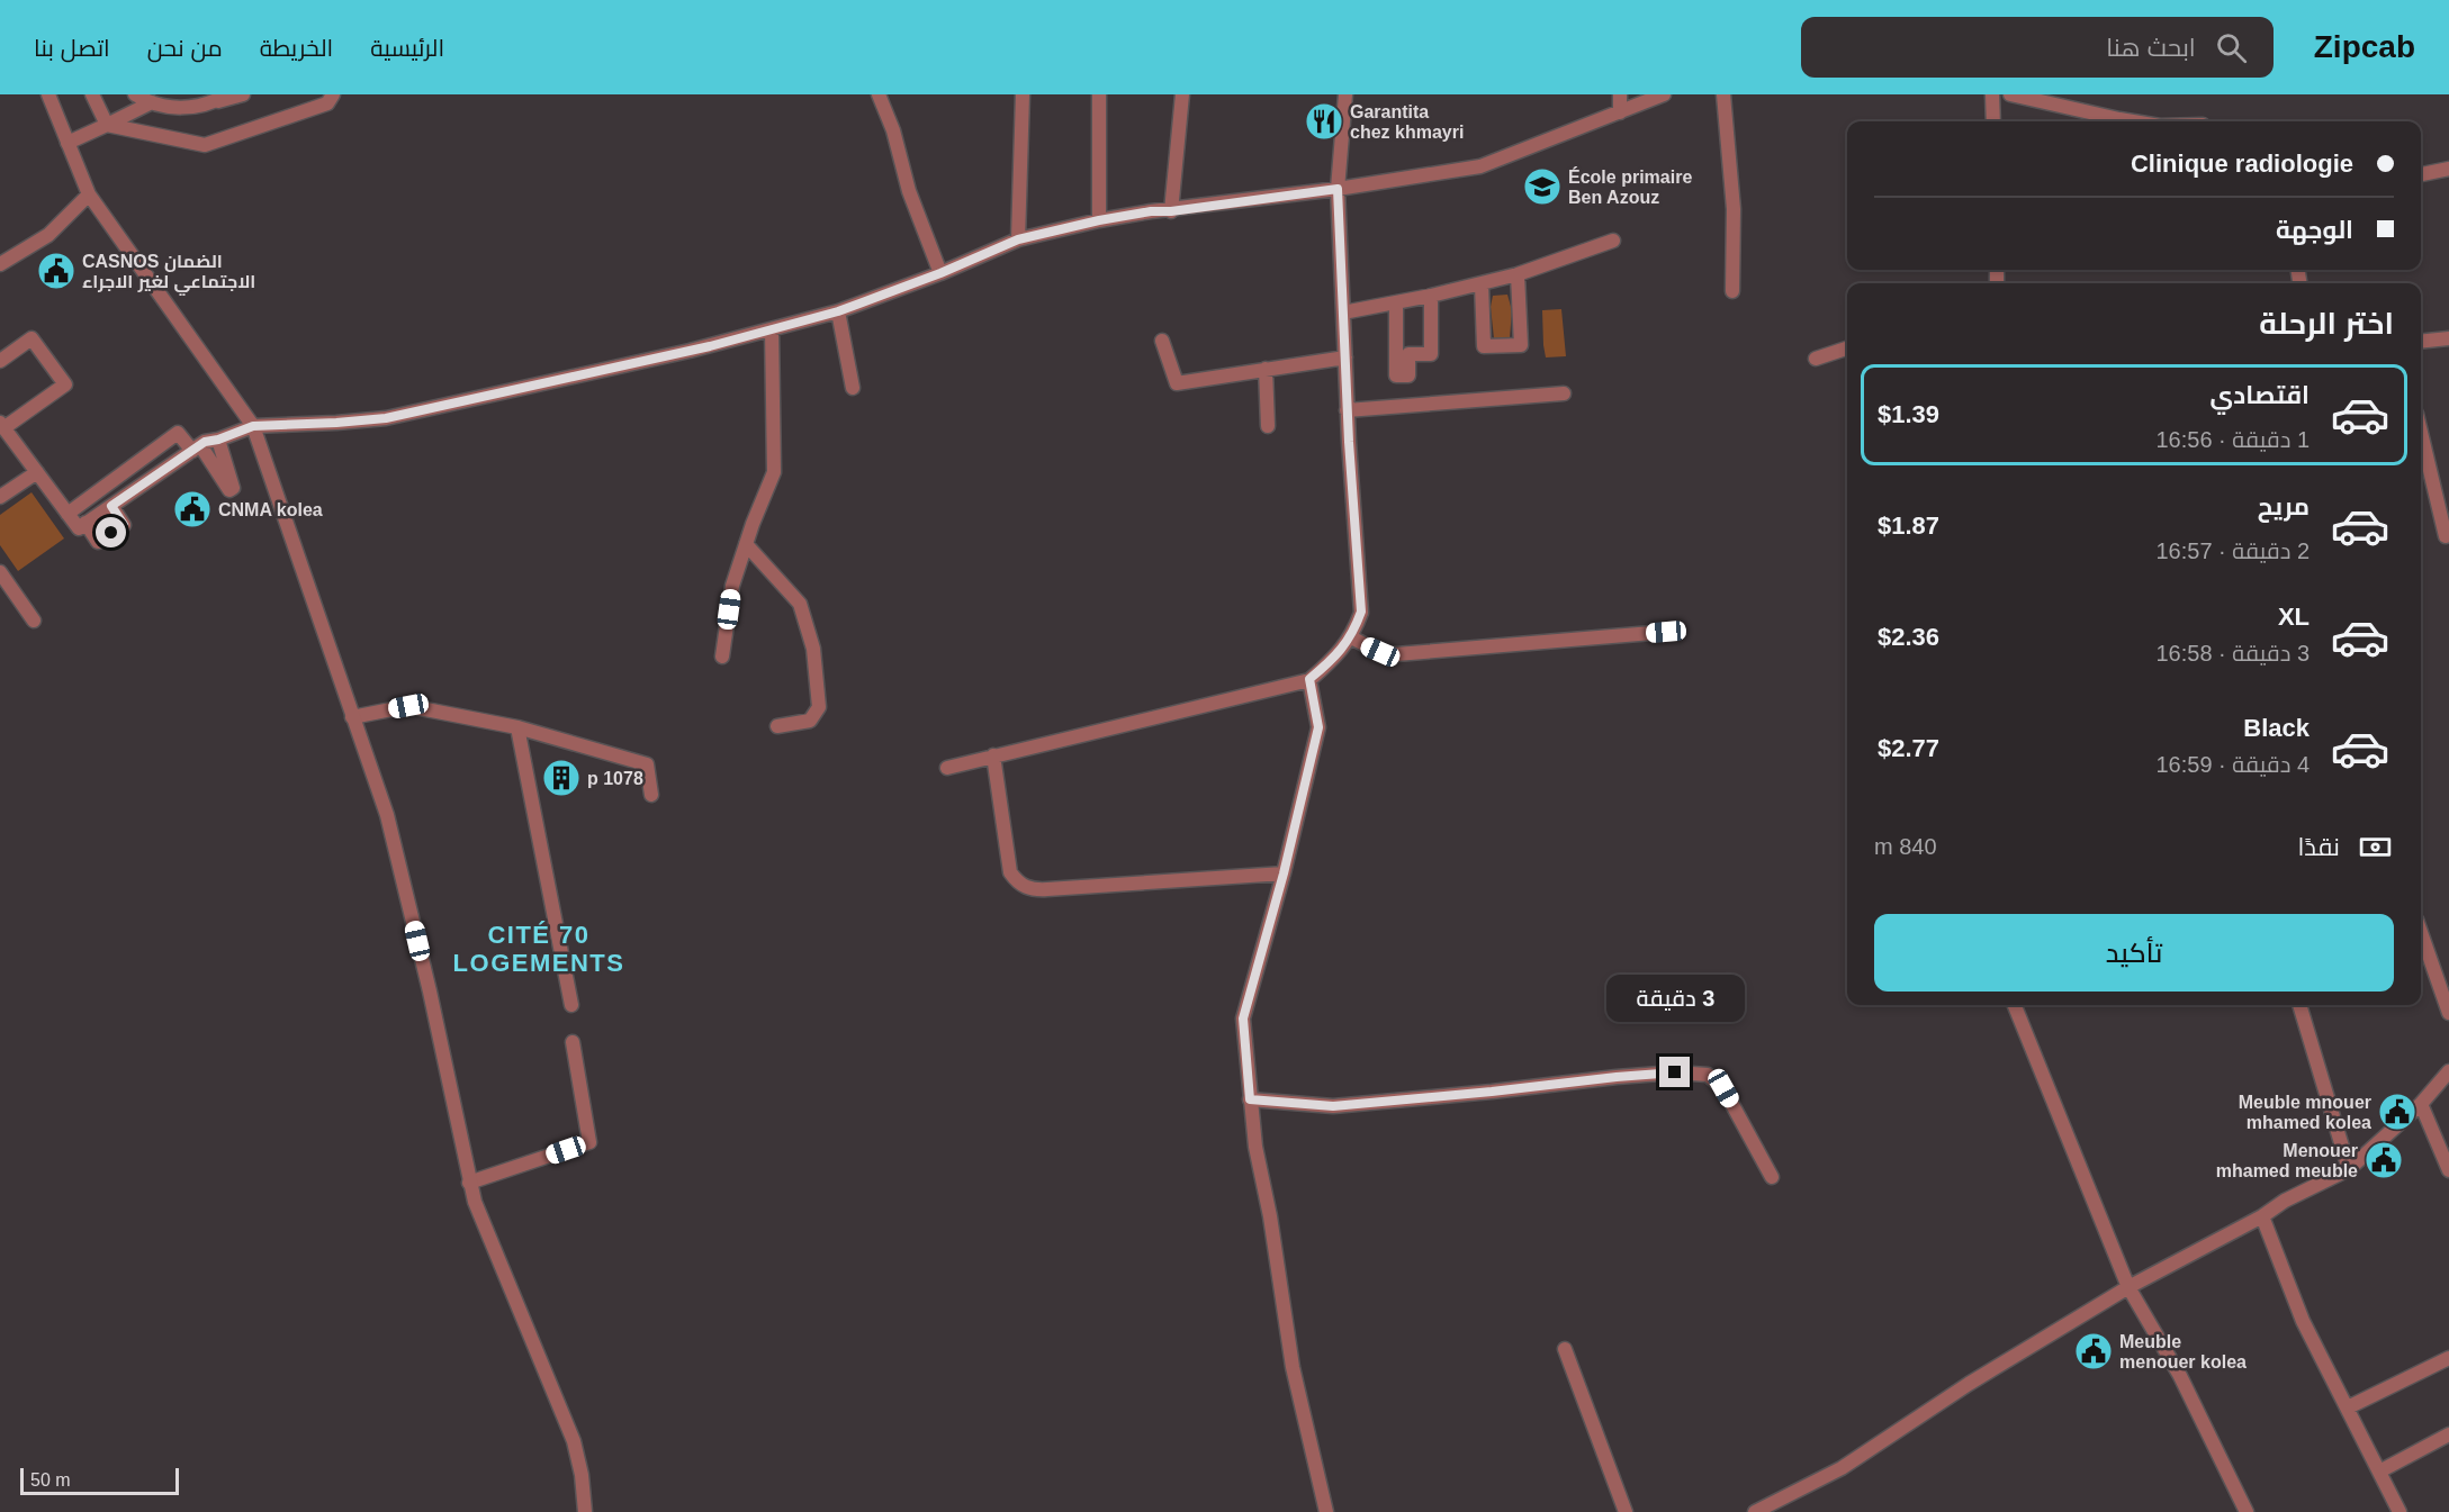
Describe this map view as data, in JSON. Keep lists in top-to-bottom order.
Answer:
{
  "districts": ["CITÉ 70 LOGEMENTS"],
  "places": {
    "restaurant": ["Garantita chez khmayri"],
    "school or university": ["École primaire Ben Azouz"],
    "public building": [
      "CASNOS الضمان الاجتماعي لغير الاجراء",
      "CNMA kolea",
      "Meuble mnouer mhamed kolea",
      "Menouer mhamed meuble",
      "Meuble menouer kolea"
    ],
    "building": ["p 1078"]
  },
  "scale_bar": "50 m",
  "page": {
    "header": "Zipcab",
    "search": "ابحث هنا",
    "nav": [
      "الرئيسية",
      "الخريطة",
      "من نحن",
      "اتصل بنا"
    ],
    "banner": ["Clinique radiologie", "الوجهة"],
    "heading": "اختر الرحلة",
    "list": [
      {
        "name": "اقتصادي",
        "note": "1 دقيقة · 16:56",
        "value": "$1.39"
      },
      {
        "name": "مريح",
        "note": "2 دقيقة · 16:57",
        "value": "$1.87"
      },
      {
        "name": "XL",
        "note": "3 دقيقة · 16:58",
        "value": "$2.36"
      },
      {
        "name": "Black",
        "note": "4 دقيقة · 16:59",
        "value": "$2.77"
      }
    ],
    "pay": ["نقدًا", "840 m"],
    "buttons": "تأكيد",
    "bubble": "3 دقيقة",
    "scale": "50 m"
  }
}
